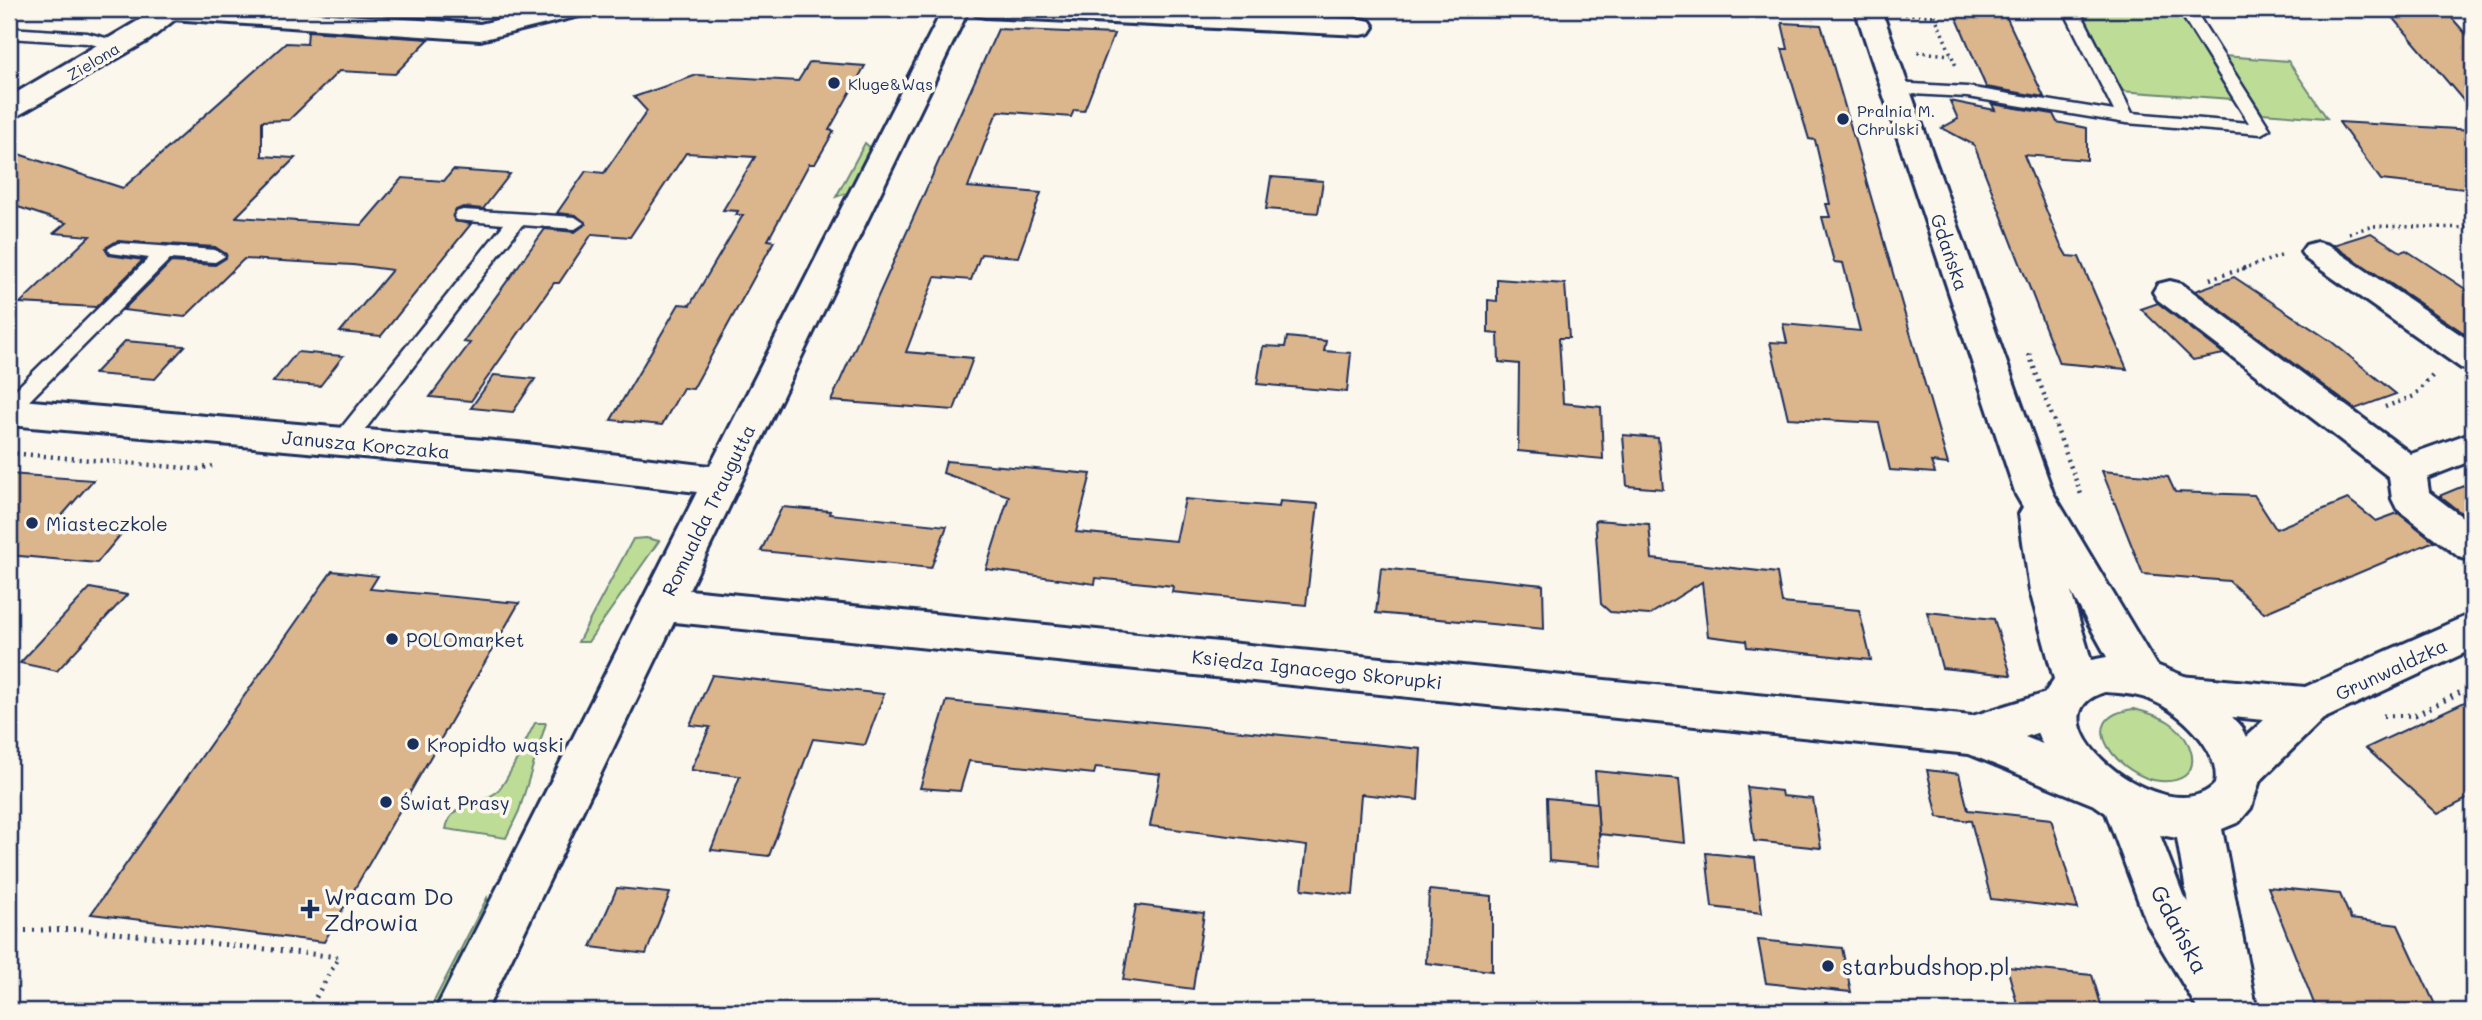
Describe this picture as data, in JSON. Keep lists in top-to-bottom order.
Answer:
{
  "streets": {
    "street": [
      "Zielona",
      "Gdańska",
      "Janusza Korczaka",
      "Romualda Traugutta",
      "Księdza Ignacego Skorupki",
      "Grunwaldzka"
    ]
  },
  "crossings": [
    ["Gdańska", "Księdza Ignacego Skorupki"],
    ["Gdańska", "Grunwaldzka"],
    ["Janusza Korczaka", "Romualda Traugutta"],
    ["Romualda Traugutta", "Księdza Ignacego Skorupki"],
    ["Księdza Ignacego Skorupki", "Grunwaldzka"]
  ],
  "places": {
    "other": [
      "Kluge&Wąs",
      "Pralnia M. Chrulski",
      "Miasteczkole",
      "POLOmarket",
      "Kropidło wąski",
      "Świat Prasy",
      "starbudshop.pl"
    ],
    "health": ["Wracam Do Zdrowia"]
  }
}
